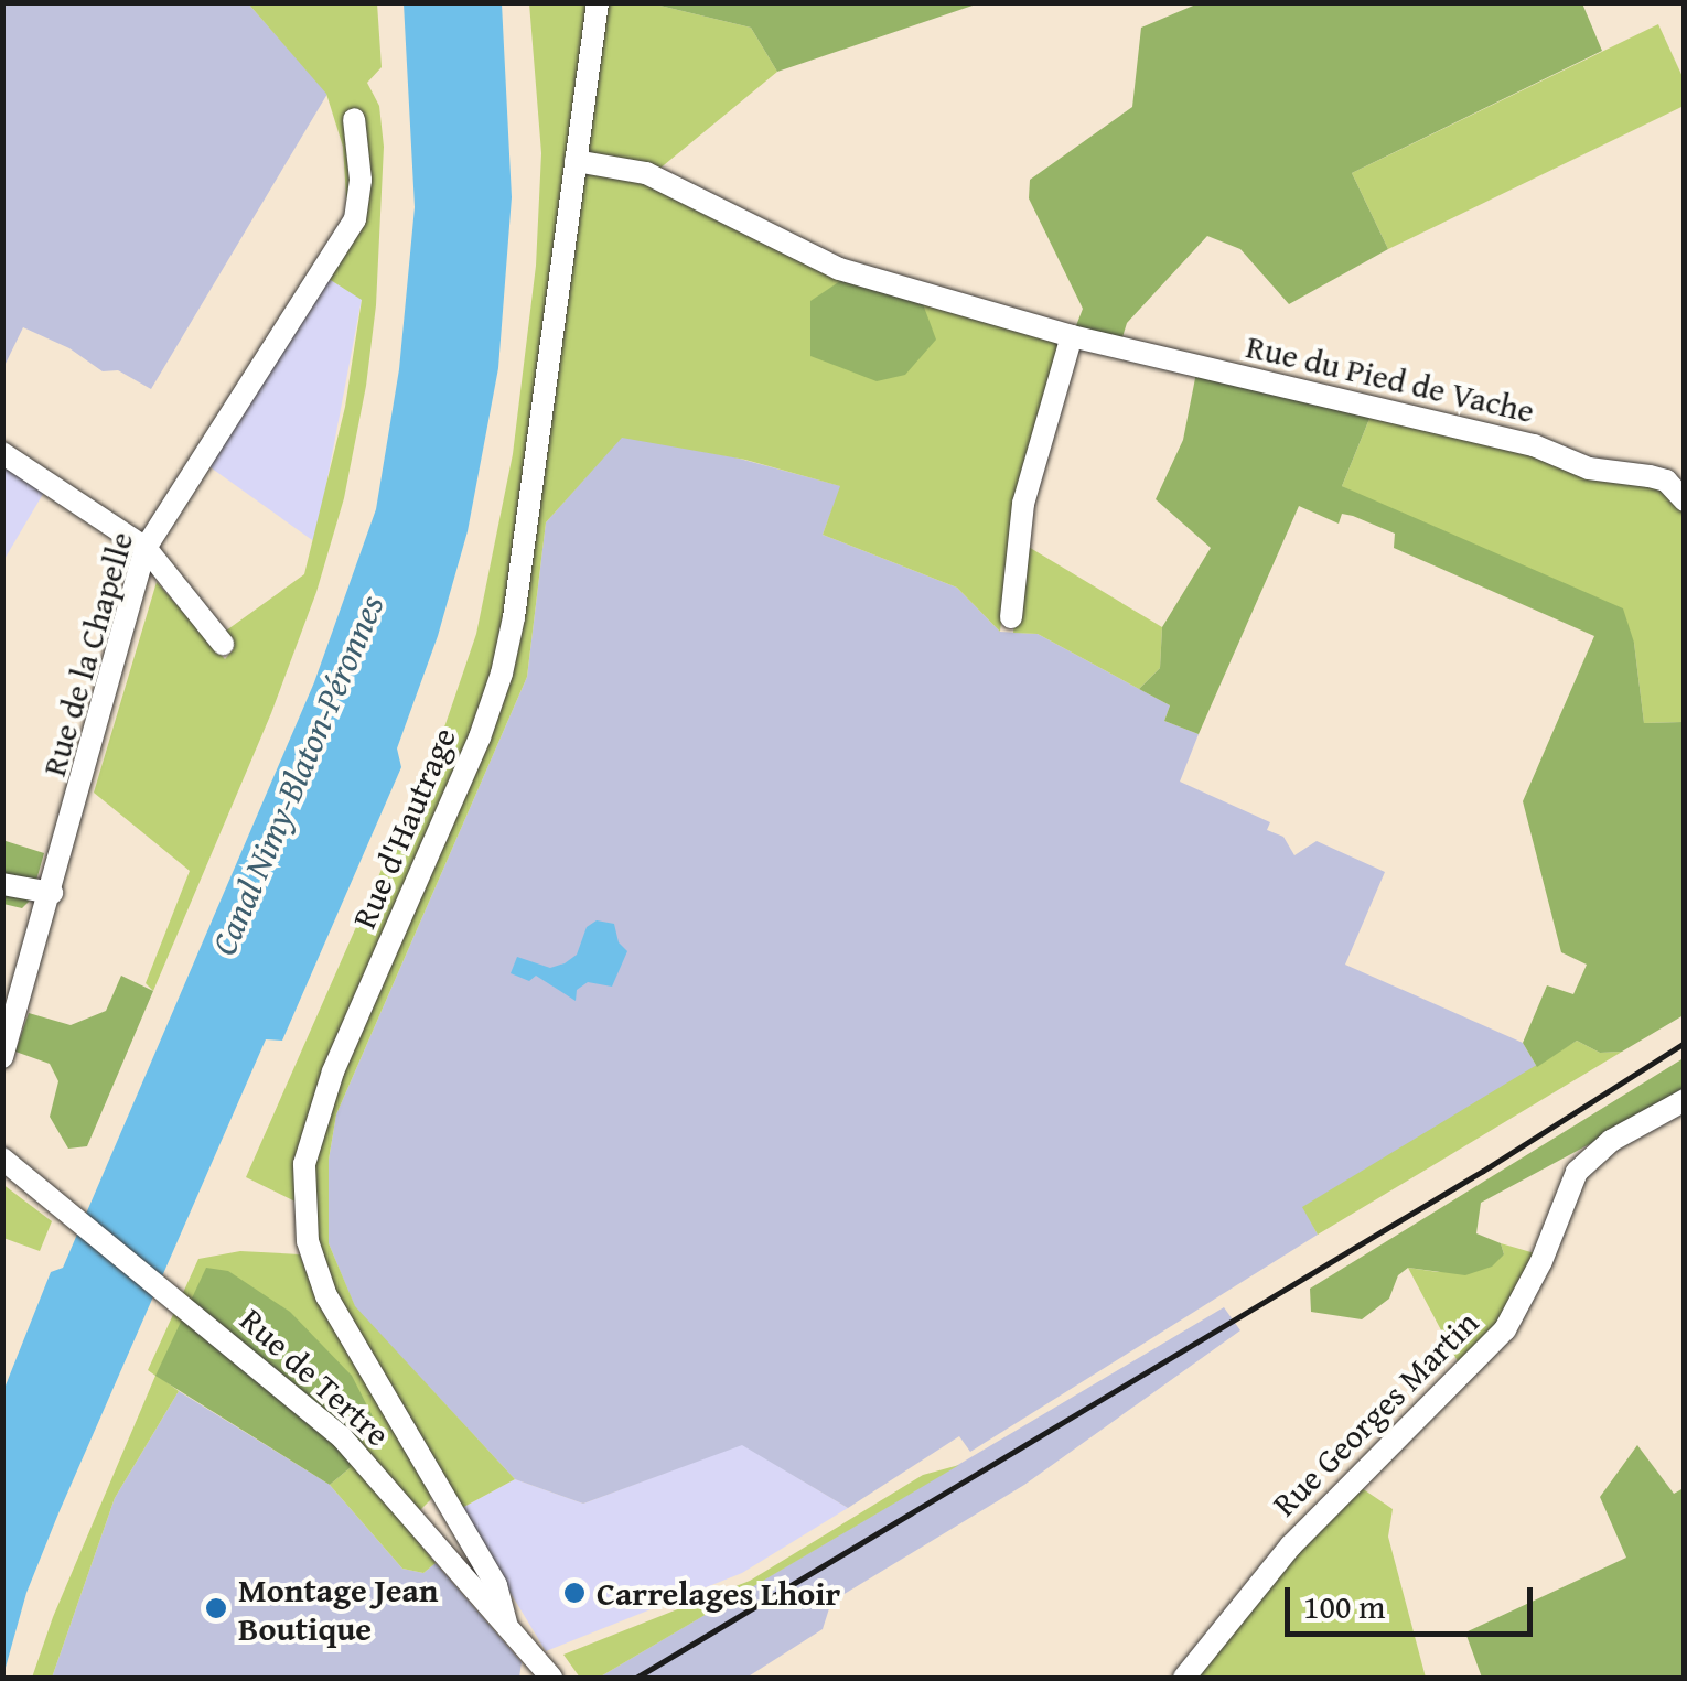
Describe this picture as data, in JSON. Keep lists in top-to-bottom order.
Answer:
{
  "streets": {
    "street": [
      "Rue du Pied de Vache",
      "Rue de la Chapelle",
      "Rue d'Hautrage",
      "Rue de Tertre",
      "Rue Georges Martin"
    ]
  },
  "crossings": [
    ["Rue du Pied de Vache", "Rue d'Hautrage"],
    ["Rue d'Hautrage", "Rue de Tertre"]
  ],
  "water": ["Canal Nimy-Blaton-Péronnes"],
  "places": ["Carrelages Lhoir", "Montage Jean Boutique"],
  "scale_bar": "100 m"
}
